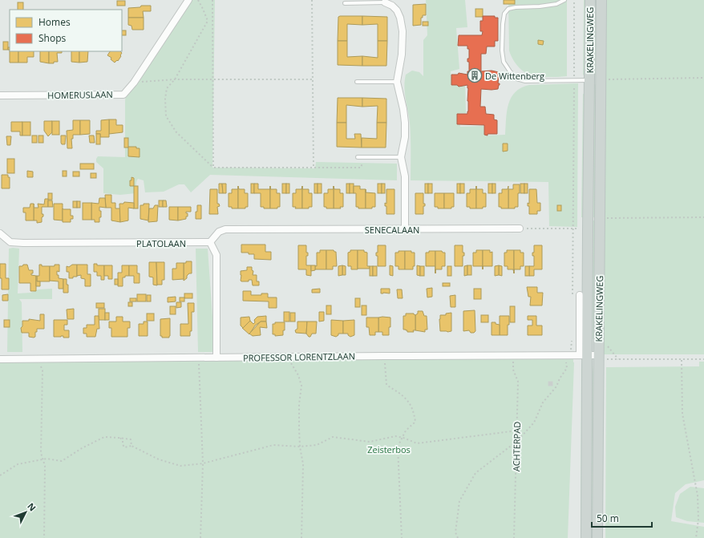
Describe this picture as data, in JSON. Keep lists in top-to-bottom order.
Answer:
{
  "streets": {
    "main road": ["KRAKELINGWEG"],
    "street": [
      "HOMERUSLAAN",
      "SENECALAAN",
      "PLATOLAAN",
      "PROFESSOR LORENTZLAAN"
    ],
    "path": ["ACHTERPAD"]
  },
  "crossings": [
    ["KRAKELINGWEG", "PROFESSOR LORENTZLAAN"],
    ["SENECALAAN", "PLATOLAAN"],
    ["PROFESSOR LORENTZLAAN", "ACHTERPAD"]
  ],
  "parks": ["Zeisterbos"],
  "places": {
    "building": ["De Wittenberg"]
  },
  "legend": ["Homes", "Shops"],
  "scale_bar": "50 m",
  "north": "top right"
}
